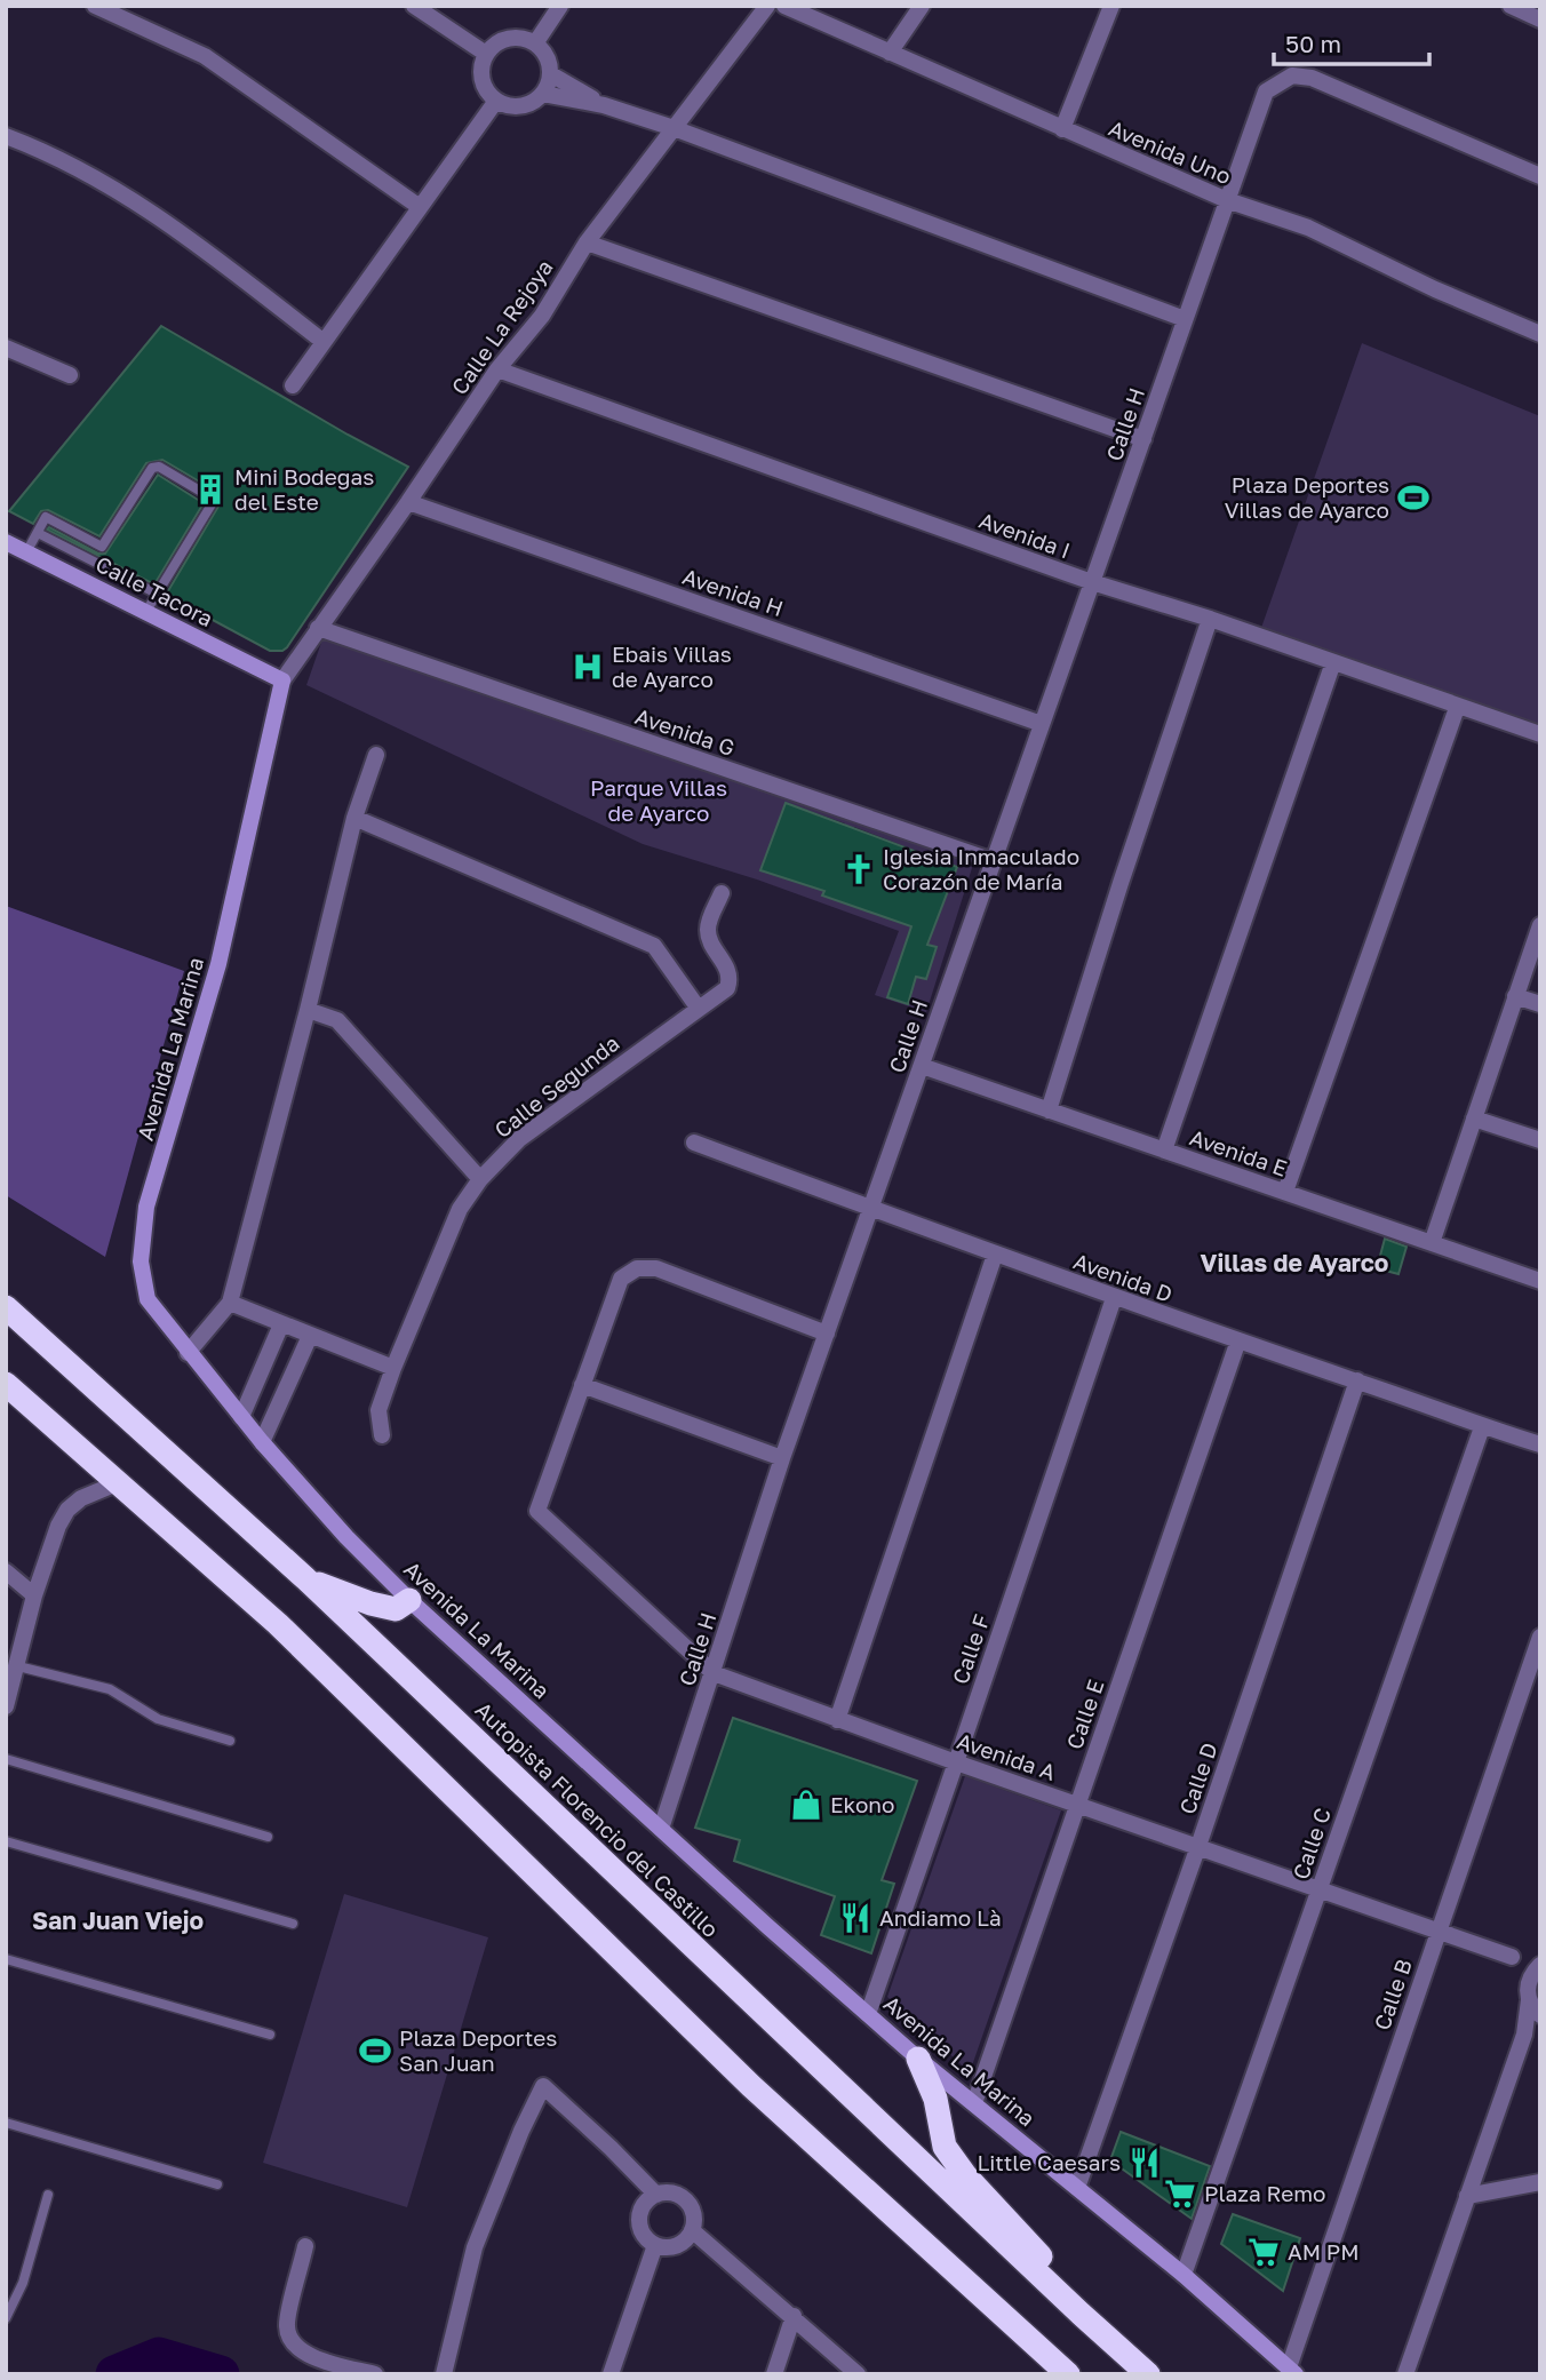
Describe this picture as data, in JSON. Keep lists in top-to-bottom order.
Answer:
{
  "streets": {
    "highway": ["Autopista Florencio del Castillo"],
    "street": [
      "Avenida Uno",
      "Calle La Rejoya",
      "Calle H",
      "Avenida I",
      "Calle Tacora",
      "Avenida H",
      "Avenida G",
      "Avenida La Marina",
      "Calle Segunda",
      "Avenida E",
      "Avenida D",
      "Calle F",
      "Calle E",
      "Avenida A",
      "Calle D",
      "Calle C",
      "Calle B"
    ]
  },
  "crossings": [
    ["Avenida Uno", "Calle H"],
    ["Calle La Rejoya", "Avenida I"],
    ["Calle La Rejoya", "Calle Tacora"],
    ["Calle La Rejoya", "Avenida H"],
    ["Calle La Rejoya", "Avenida G"],
    ["Calle La Rejoya", "Avenida La Marina"],
    ["Calle H", "Avenida I"],
    ["Calle H", "Avenida H"],
    ["Calle H", "Avenida G"],
    ["Calle H", "Avenida La Marina"],
    ["Calle H", "Avenida E"],
    ["Calle H", "Avenida D"],
    ["Calle H", "Avenida A"],
    ["Calle Tacora", "Avenida La Marina"],
    ["Avenida La Marina", "Calle F"],
    ["Avenida La Marina", "Calle E"],
    ["Avenida La Marina", "Calle D"],
    ["Avenida La Marina", "Calle C"],
    ["Avenida La Marina", "Calle B"],
    ["Avenida D", "Calle F"],
    ["Avenida D", "Calle E"],
    ["Avenida D", "Calle D"],
    ["Avenida D", "Calle C"],
    ["Calle F", "Avenida A"],
    ["Calle E", "Avenida A"],
    ["Avenida A", "Calle D"],
    ["Avenida A", "Calle C"],
    ["Avenida A", "Calle B"]
  ],
  "districts": ["Villas de Ayarco", "San Juan Viejo"],
  "parks": ["Parque Villas de Ayarco"],
  "places": {
    "building": ["Mini Bodegas del Este"],
    "sports": ["Plaza Deportes Villas de Ayarco", "Plaza Deportes San Juan"],
    "hospital": ["Ebais Villas de Ayarco"],
    "church": ["Iglesia Inmaculado Corazón de María"],
    "shop": ["Ekono"],
    "restaurant": ["Andiamo Là", "Little Caesars"],
    "supermarket": ["Plaza Remo", "AM PM"]
  },
  "scale_bar": "50 m"
}
